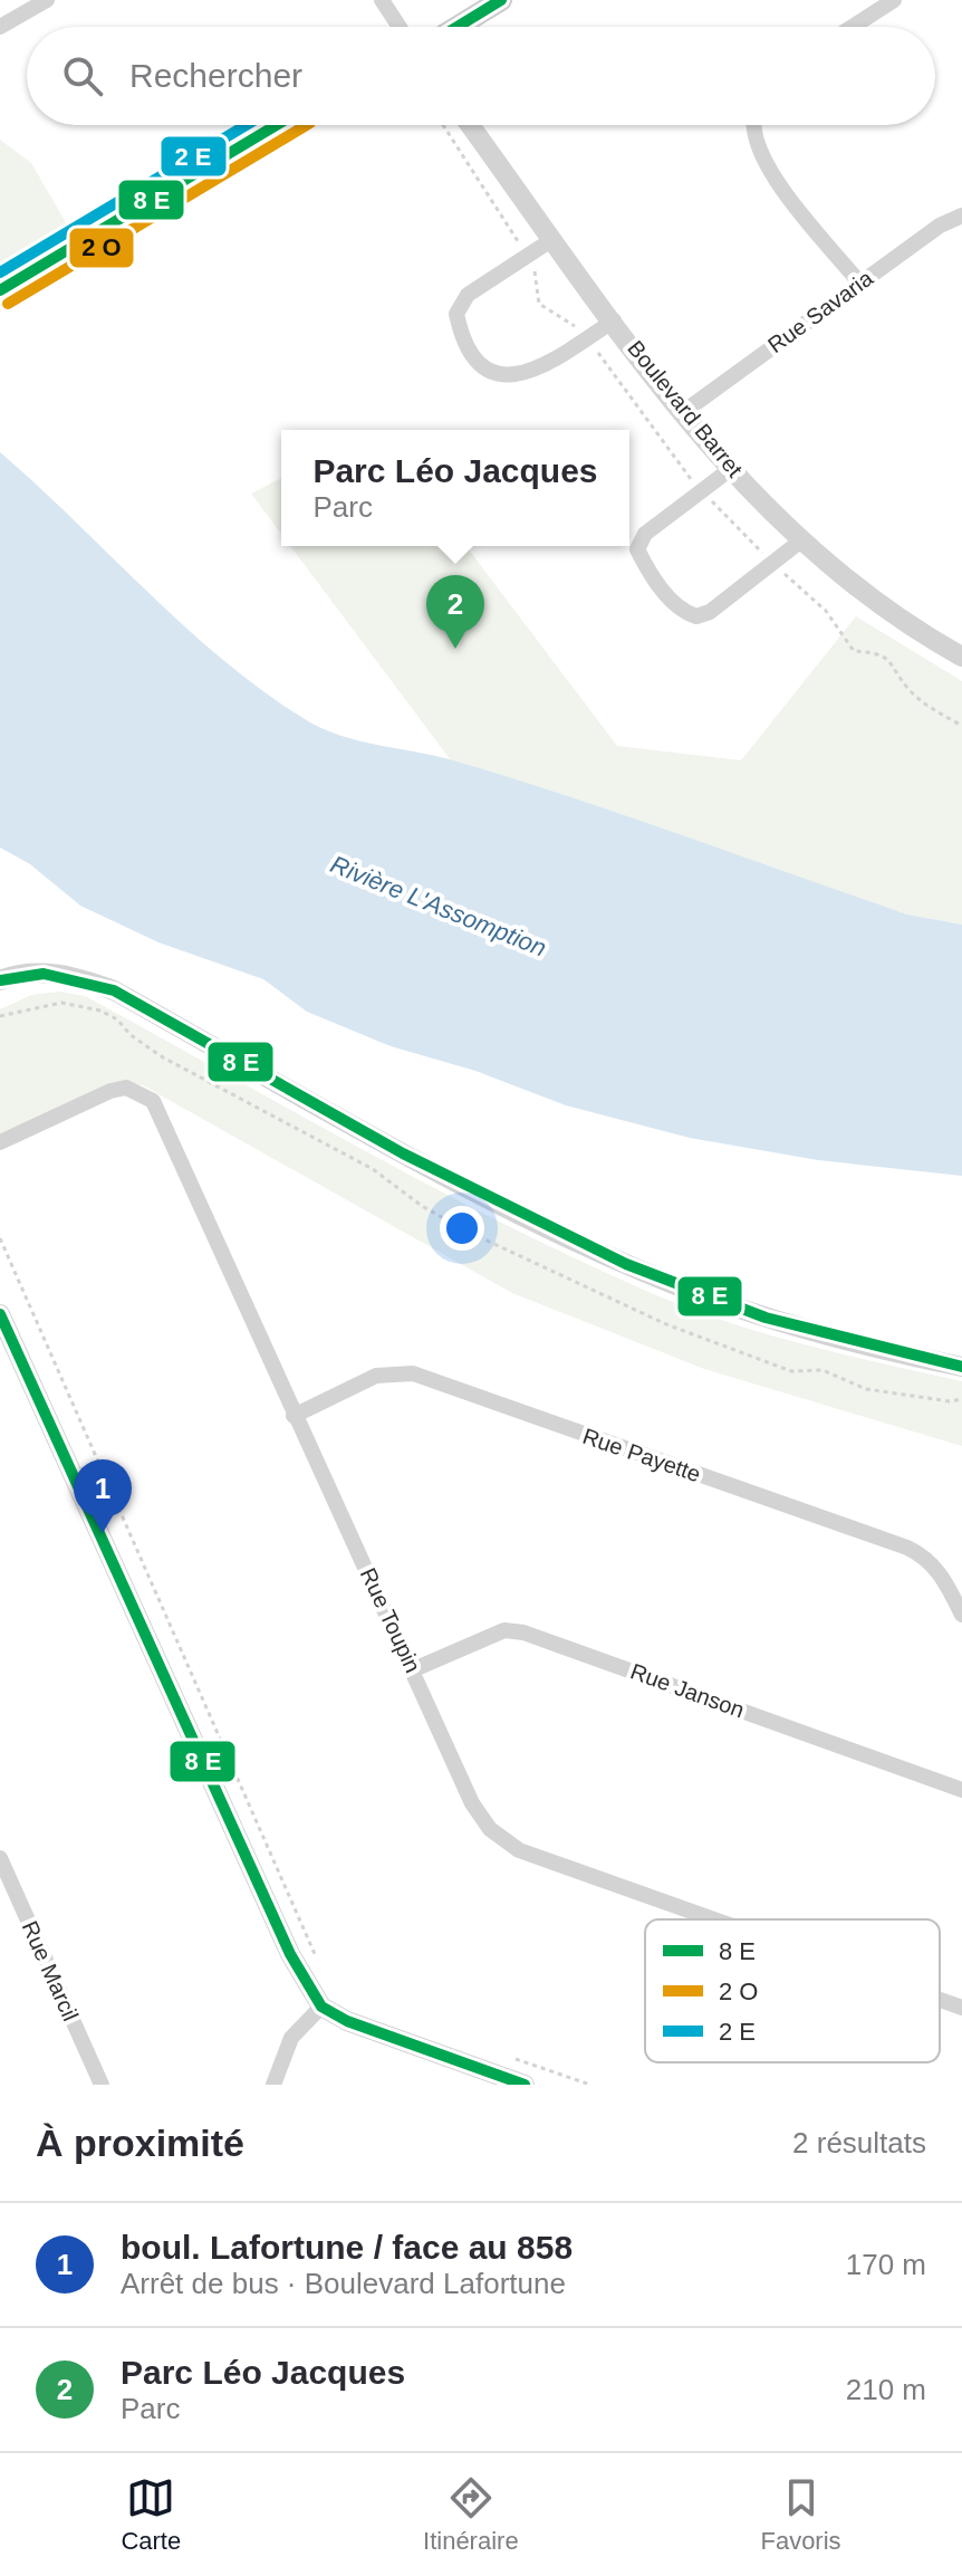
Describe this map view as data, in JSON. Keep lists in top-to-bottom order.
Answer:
{
  "streets": {
    "street": [
      "Rue Savaria",
      "Boulevard Barret",
      "Rue Payette",
      "Rue Toupin",
      "Rue Janson",
      "Rue Marcil"
    ]
  },
  "crossings": [
    ["Rue Savaria", "Boulevard Barret"],
    ["Rue Payette", "Rue Toupin"],
    ["Rue Toupin", "Rue Janson"]
  ],
  "water": ["Rivière L'Assomption"],
  "legend": ["8 E", "2 O", "2 E"],
  "page": {
    "search": "Rechercher",
    "popup": ["Parc Léo Jacques", "Parc"],
    "pins": ["2", "1"],
    "heading": ["À proximité", "2 résultats"],
    "list": [
      {
        "mark": "1",
        "name": "boul. Lafortune / face au 858",
        "note": "Arrêt de bus · Boulevard Lafortune",
        "value": "170 m"
      },
      {
        "mark": "2",
        "name": "Parc Léo Jacques",
        "note": "Parc",
        "value": "210 m"
      }
    ],
    "nav": ["Carte", "Itinéraire", "Favoris"]
  }
}
